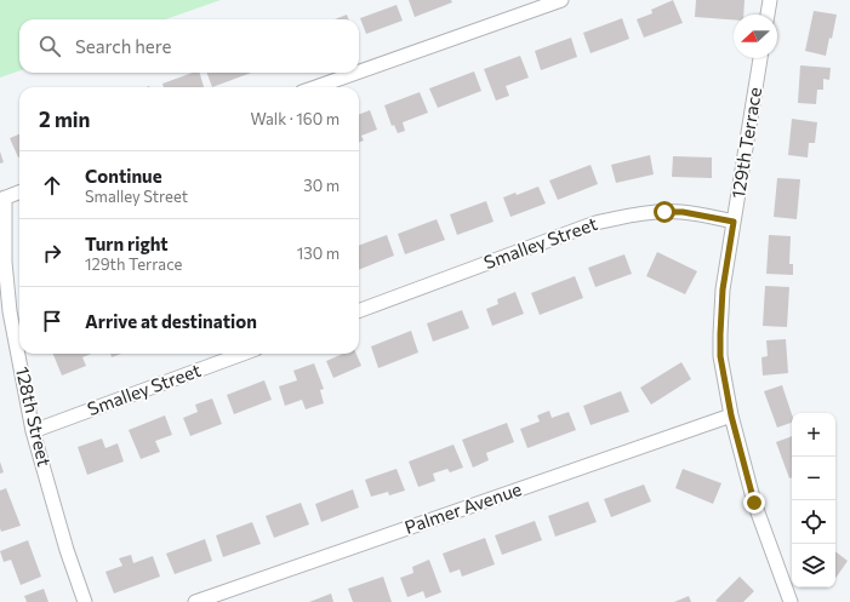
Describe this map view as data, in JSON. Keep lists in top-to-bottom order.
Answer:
{
  "streets": {
    "street": [
      "129th Terrace",
      "Smalley Street",
      "128th Street",
      "Palmer Avenue"
    ]
  },
  "crossings": [
    ["129th Terrace", "Smalley Street"],
    ["129th Terrace", "Palmer Avenue"],
    ["Smalley Street", "128th Street"]
  ],
  "north": "left",
  "page": {
    "search": "Search here",
    "heading": ["2 min", "Walk · 160 m"],
    "list": [
      ["Continue", "Smalley Street", "30 m"],
      ["Turn right", "129th Terrace", "130 m"],
      "Arrive at destination"
    ],
    "map_buttons": ["+", "−"]
  }
}
